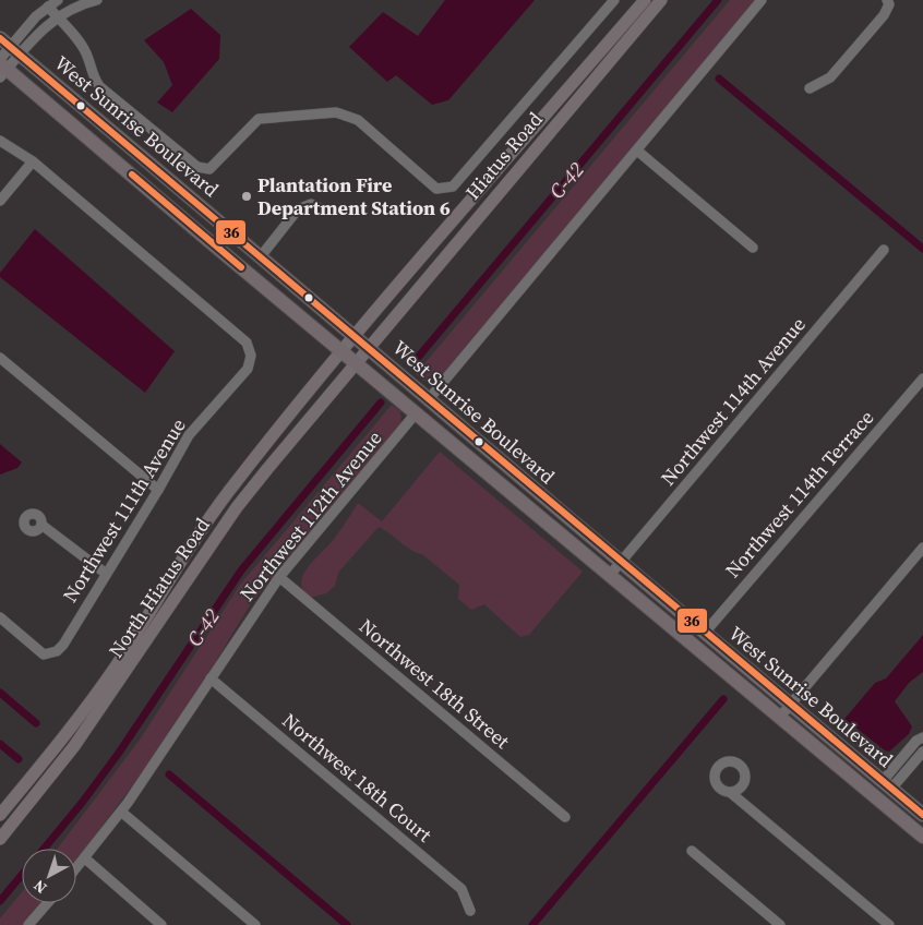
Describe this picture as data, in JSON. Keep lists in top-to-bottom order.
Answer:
{
  "streets": {
    "highway": ["West Sunrise Boulevard"],
    "main road": ["Hiatus Road", "North Hiatus Road"],
    "street": [
      "Northwest 114th Avenue",
      "Northwest 114th Terrace",
      "Northwest 111th Avenue",
      "Northwest 112th Avenue",
      "Northwest 18th Street",
      "Northwest 18th Court"
    ]
  },
  "crossings": [
    ["West Sunrise Boulevard", "Hiatus Road"],
    ["West Sunrise Boulevard", "Northwest 114th Avenue"],
    ["West Sunrise Boulevard", "Northwest 114th Terrace"],
    ["West Sunrise Boulevard", "Northwest 112th Avenue"],
    ["West Sunrise Boulevard", "North Hiatus Road"],
    ["Hiatus Road", "North Hiatus Road"],
    ["Northwest 112th Avenue", "Northwest 18th Street"],
    ["Northwest 112th Avenue", "Northwest 18th Court"]
  ],
  "water": ["C-42"],
  "places": ["Plantation Fire Department Station 6"],
  "lines": ["transit line 36"],
  "north": "bottom left"
}
